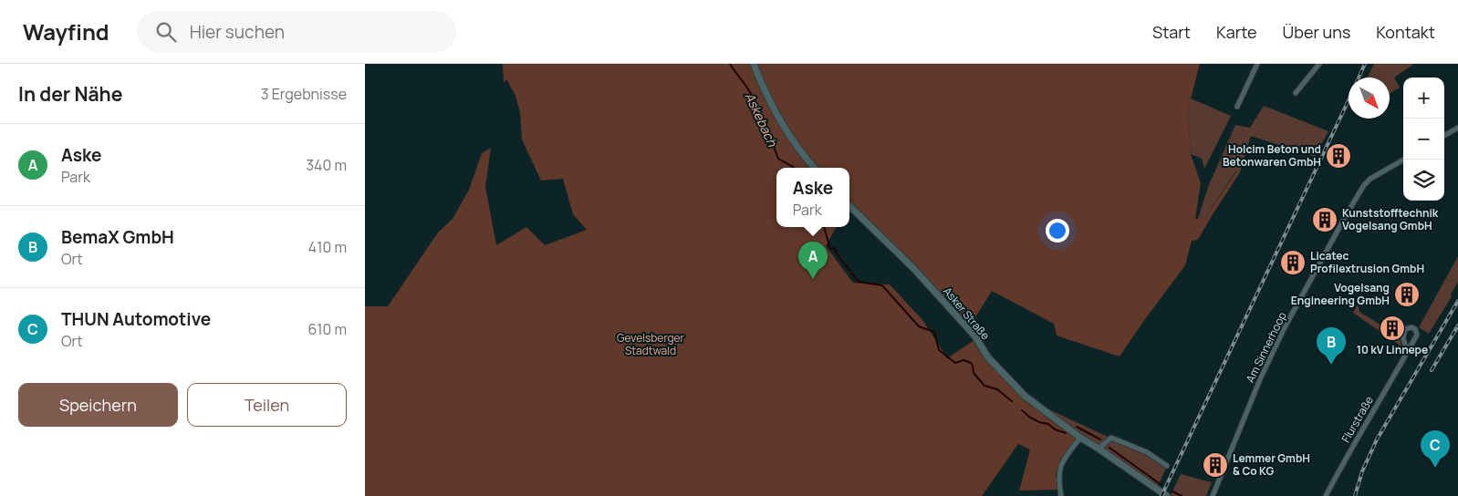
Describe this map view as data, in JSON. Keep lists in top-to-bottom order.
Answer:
{
  "streets": {
    "street": ["Asker Straße", "Am Sinnerhoop", "Flurstraße"]
  },
  "water": ["Askebach"],
  "parks": ["Gevelsberger Stadtwald"],
  "places": {
    "building": [
      "Holcim Beton und Betonwaren GmbH",
      "Kunststofftechnik Vogelsang GmbH",
      "Licatec Profilextrusion GmbH",
      "Vogelsang Engineering GmbH",
      "10 kV Linnepe",
      "Lemmer GmbH & Co KG"
    ]
  },
  "north": "bottom right",
  "page": {
    "header": "Wayfind",
    "search": "Hier suchen",
    "nav": [
      "Start",
      "Karte",
      "Über uns",
      "Kontakt"
    ],
    "heading": ["In der Nähe", "3 Ergebnisse"],
    "map_buttons": ["+", "−"],
    "list": [
      {
        "mark": "A",
        "name": "Aske",
        "note": "Park",
        "value": "340 m"
      },
      {
        "mark": "B",
        "name": "BemaX GmbH",
        "note": "Ort",
        "value": "410 m"
      },
      {
        "mark": "C",
        "name": "THUN Automotive",
        "note": "Ort",
        "value": "610 m"
      }
    ],
    "popup": ["Aske", "Park"],
    "pins": ["A", "B", "C"],
    "buttons": ["Speichern", "Teilen"]
  }
}
